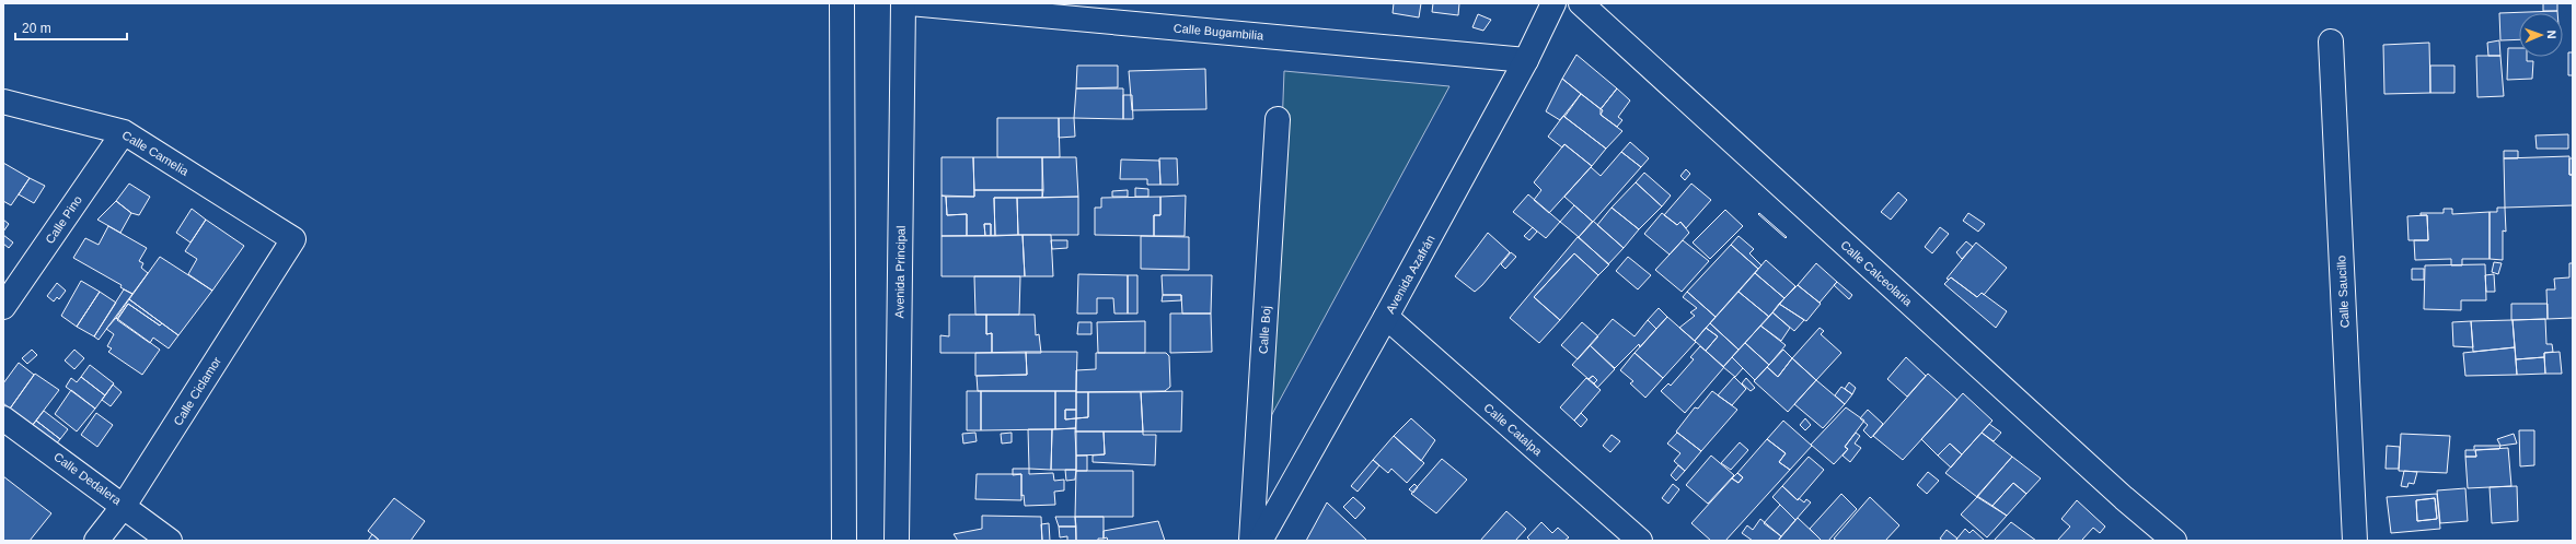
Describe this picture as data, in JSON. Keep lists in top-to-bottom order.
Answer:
{
  "streets": {
    "street": [
      "Calle Bugambilia",
      "Calle Camelia",
      "Calle Pino",
      "Avenida Principal",
      "Calle Calceolaria",
      "Avenida Azafrán",
      "Calle Saucillo",
      "Calle Boj",
      "Calle Ciclamor",
      "Calle Catalpa",
      "Calle Dedalera"
    ]
  },
  "crossings": [
    ["Calle Bugambilia", "Avenida Azafrán"],
    ["Calle Camelia", "Calle Pino"],
    ["Calle Camelia", "Calle Ciclamor"],
    ["Avenida Azafrán", "Calle Catalpa"],
    ["Calle Ciclamor", "Calle Dedalera"]
  ],
  "scale_bar": "20 m",
  "north": "right"
}
